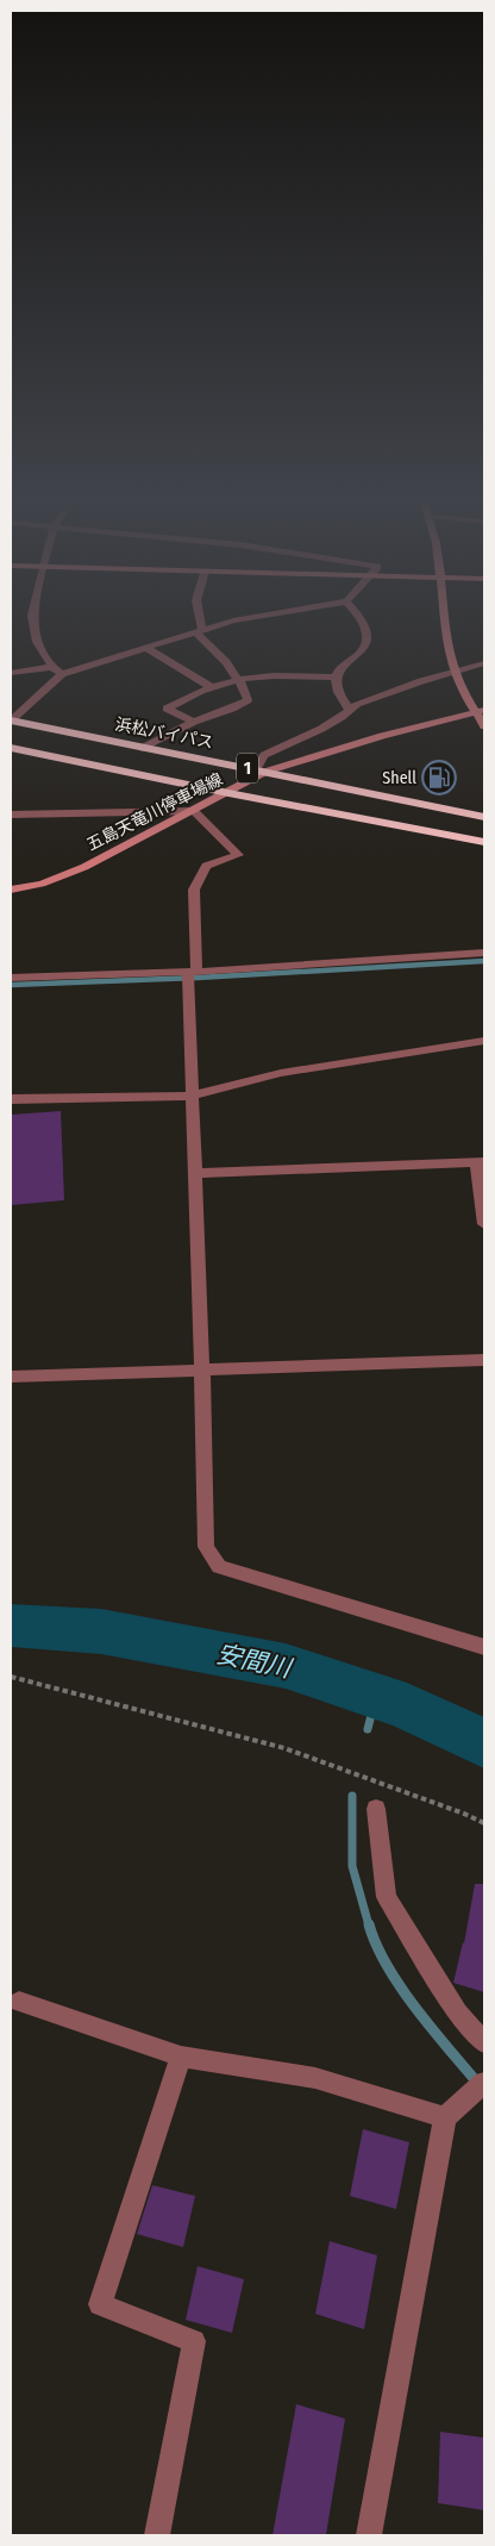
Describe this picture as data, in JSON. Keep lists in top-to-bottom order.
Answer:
{
  "streets": {
    "highway": ["浜松バイパス", "1"],
    "street": ["五島天竜川停車場線"]
  },
  "crossings": [
    ["浜松バイパス", "五島天竜川停車場線"],
    ["1", "五島天竜川停車場線"]
  ],
  "water": ["安間川"],
  "places": {
    "fuel station": ["Shell"]
  }
}
